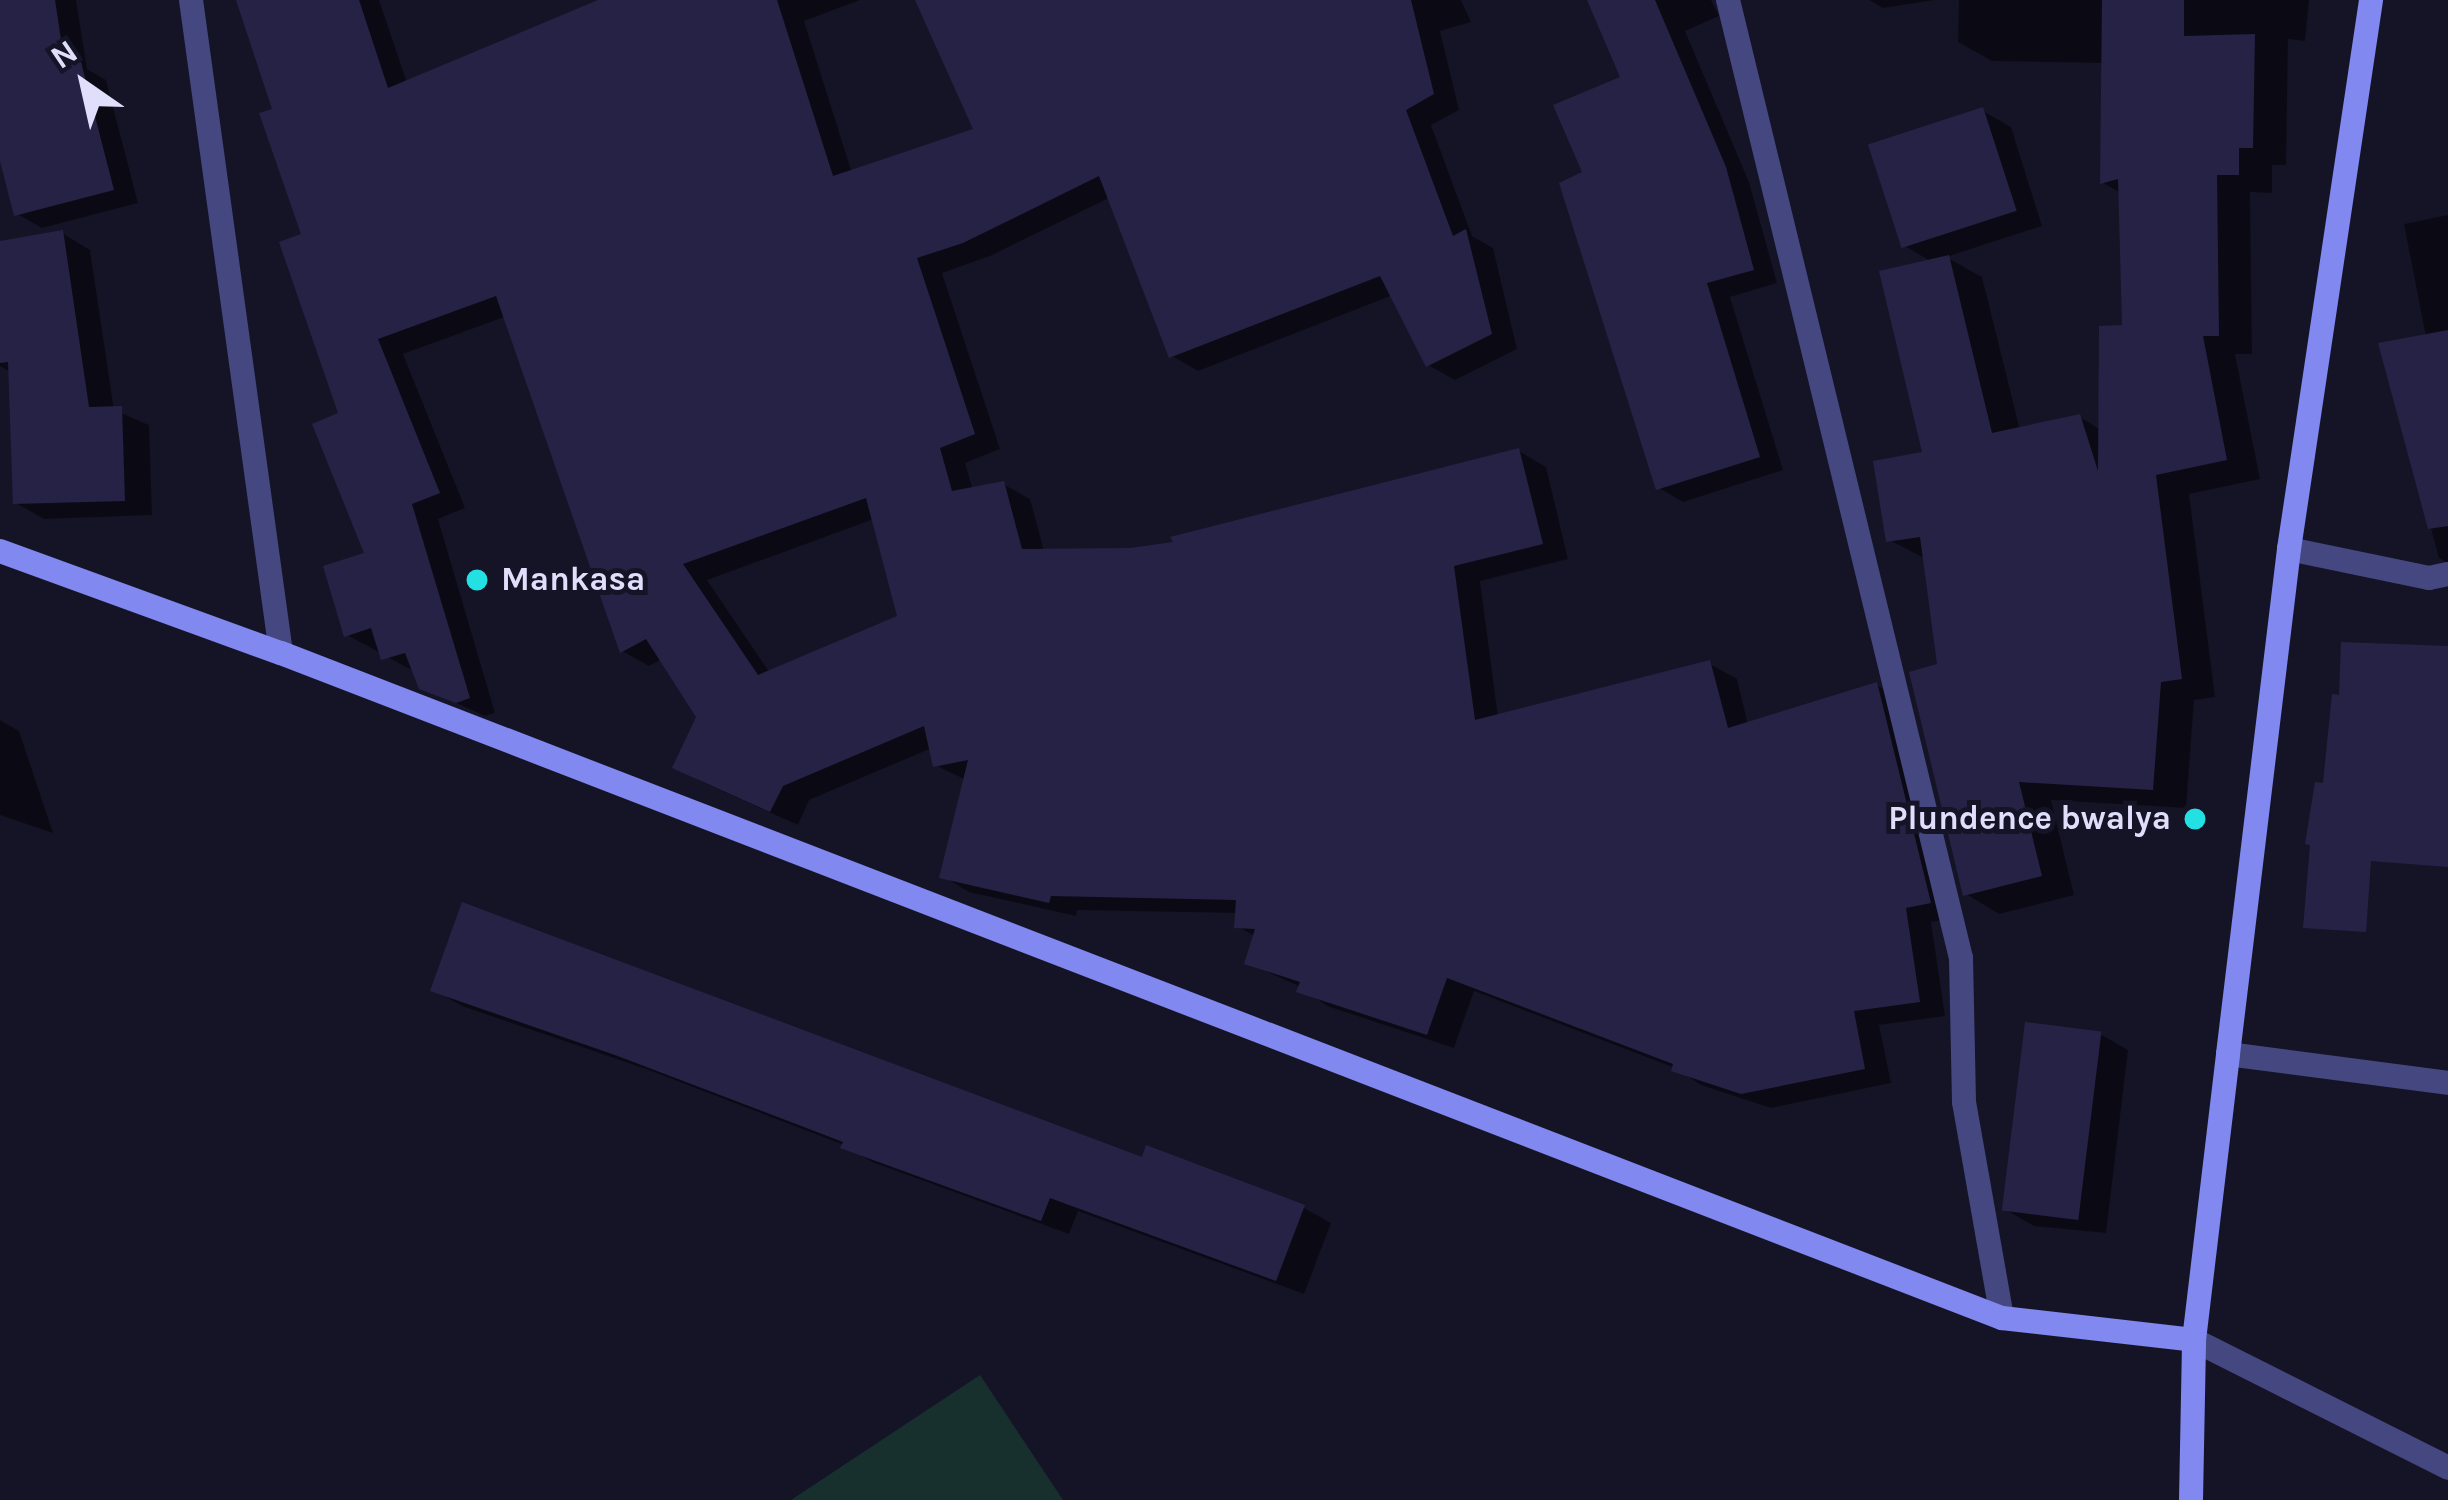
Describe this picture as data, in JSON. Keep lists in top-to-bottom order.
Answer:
{
  "places": ["Mankasa", "Plundence bwalya"],
  "north": "top left"
}
